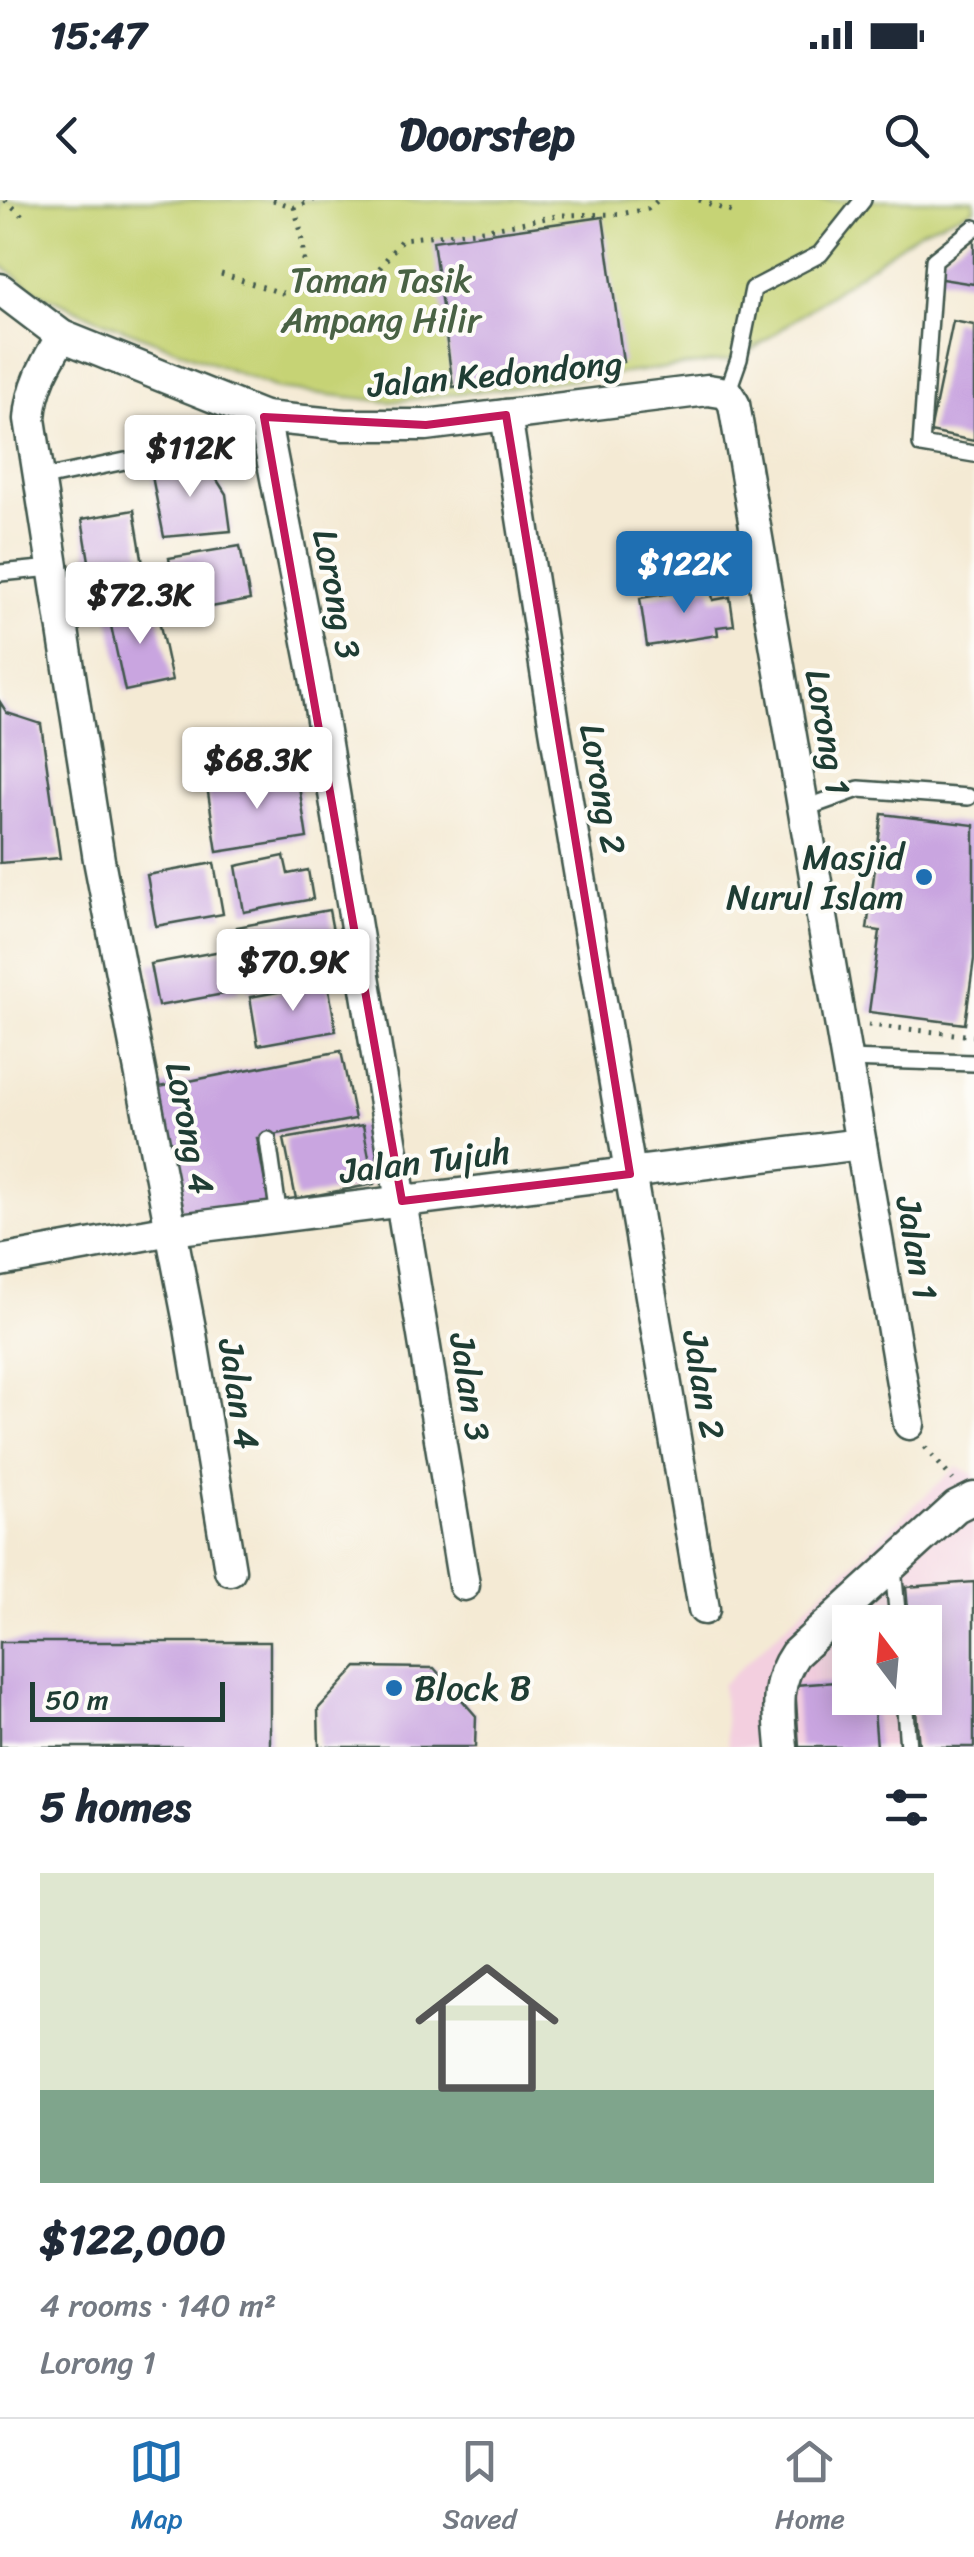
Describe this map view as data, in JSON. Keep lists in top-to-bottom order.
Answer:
{
  "streets": {
    "street": [
      "Jalan Kedondong",
      "Lorong 3",
      "Lorong 1",
      "Lorong 2",
      "Lorong 4",
      "Jalan Tujuh",
      "Jalan 1",
      "Jalan 2",
      "Jalan 3",
      "Jalan 4"
    ]
  },
  "crossings": [
    ["Jalan Kedondong", "Lorong 3"],
    ["Jalan Kedondong", "Lorong 1"],
    ["Jalan Kedondong", "Lorong 2"],
    ["Jalan Kedondong", "Lorong 4"],
    ["Lorong 3", "Jalan Tujuh"],
    ["Lorong 3", "Jalan 3"],
    ["Lorong 1", "Jalan Tujuh"],
    ["Lorong 1", "Jalan 1"],
    ["Lorong 2", "Jalan Tujuh"],
    ["Lorong 2", "Jalan 2"],
    ["Lorong 4", "Jalan Tujuh"],
    ["Lorong 4", "Jalan 4"],
    ["Jalan Tujuh", "Jalan 1"],
    ["Jalan Tujuh", "Jalan 2"],
    ["Jalan Tujuh", "Jalan 3"],
    ["Jalan Tujuh", "Jalan 4"]
  ],
  "parks": ["Taman Tasik Ampang Hilir"],
  "places": ["Masjid Nurul Islam", "Block B"],
  "scale_bar": "50 m",
  "north": "top",
  "page": {
    "status": "15:47",
    "header": "Doorstep",
    "price": [
      "$112K",
      "$122K",
      "$72.3K",
      "$68.3K",
      "$70.9K"
    ],
    "scale": "50 m",
    "heading": "5 homes",
    "list": [
      {
        "name": "$122,000",
        "note": "4 rooms · 140 m² · Lorong 1"
      }
    ],
    "tabs": ["Map", "Saved", "Home"]
  }
}
